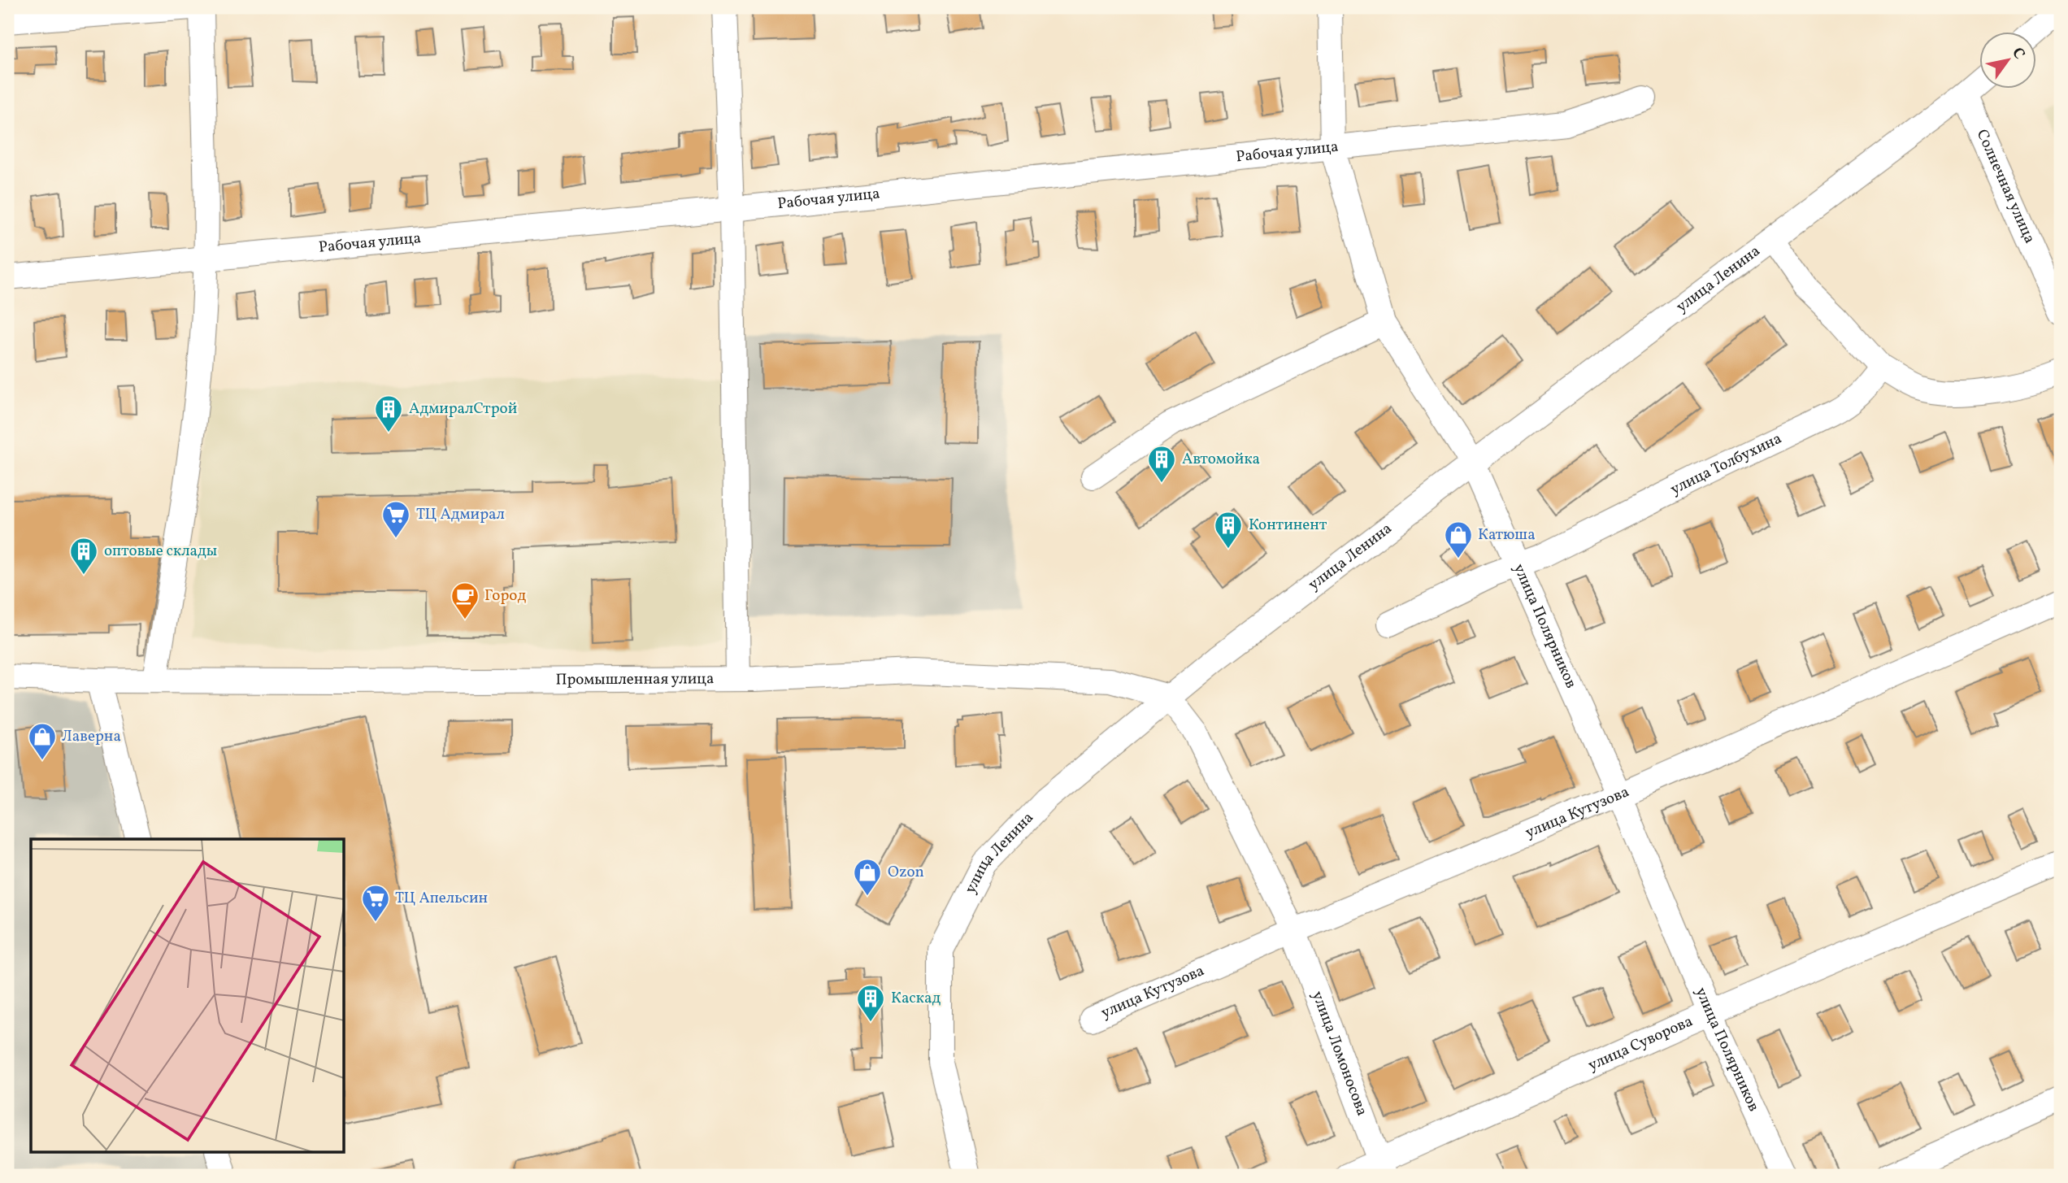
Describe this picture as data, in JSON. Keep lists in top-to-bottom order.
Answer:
{
  "streets": {
    "street": [
      "Рабочая улица",
      "Солнечная улица",
      "улица Ленина",
      "улица Толбухина",
      "улица Полярников",
      "Промышленная улица",
      "улица Кутузова",
      "улица Суворова",
      "улица Ломоносова"
    ]
  },
  "crossings": [
    ["Рабочая улица", "улица Полярников"],
    ["Солнечная улица", "улица Ленина"],
    ["улица Ленина", "улица Полярников"],
    ["улица Ленина", "Промышленная улица"],
    ["улица Ленина", "улица Ломоносова"],
    ["улица Толбухина", "улица Полярников"],
    ["улица Полярников", "улица Кутузова"],
    ["улица Полярников", "улица Суворова"],
    ["Промышленная улица", "улица Ломоносова"],
    ["улица Кутузова", "улица Ломоносова"],
    ["улица Суворова", "улица Ломоносова"]
  ],
  "places": {
    "building": [
      "АдмиралСтрой",
      "Автомойка",
      "Континент",
      "оптовые склады",
      "Каскад"
    ],
    "supermarket": ["ТЦ Адмирал", "ТЦ Апельсин"],
    "shop": ["Катюша", "Лаверна", "Ozon"],
    "cafe": ["Город"]
  },
  "north": "top right"
}
